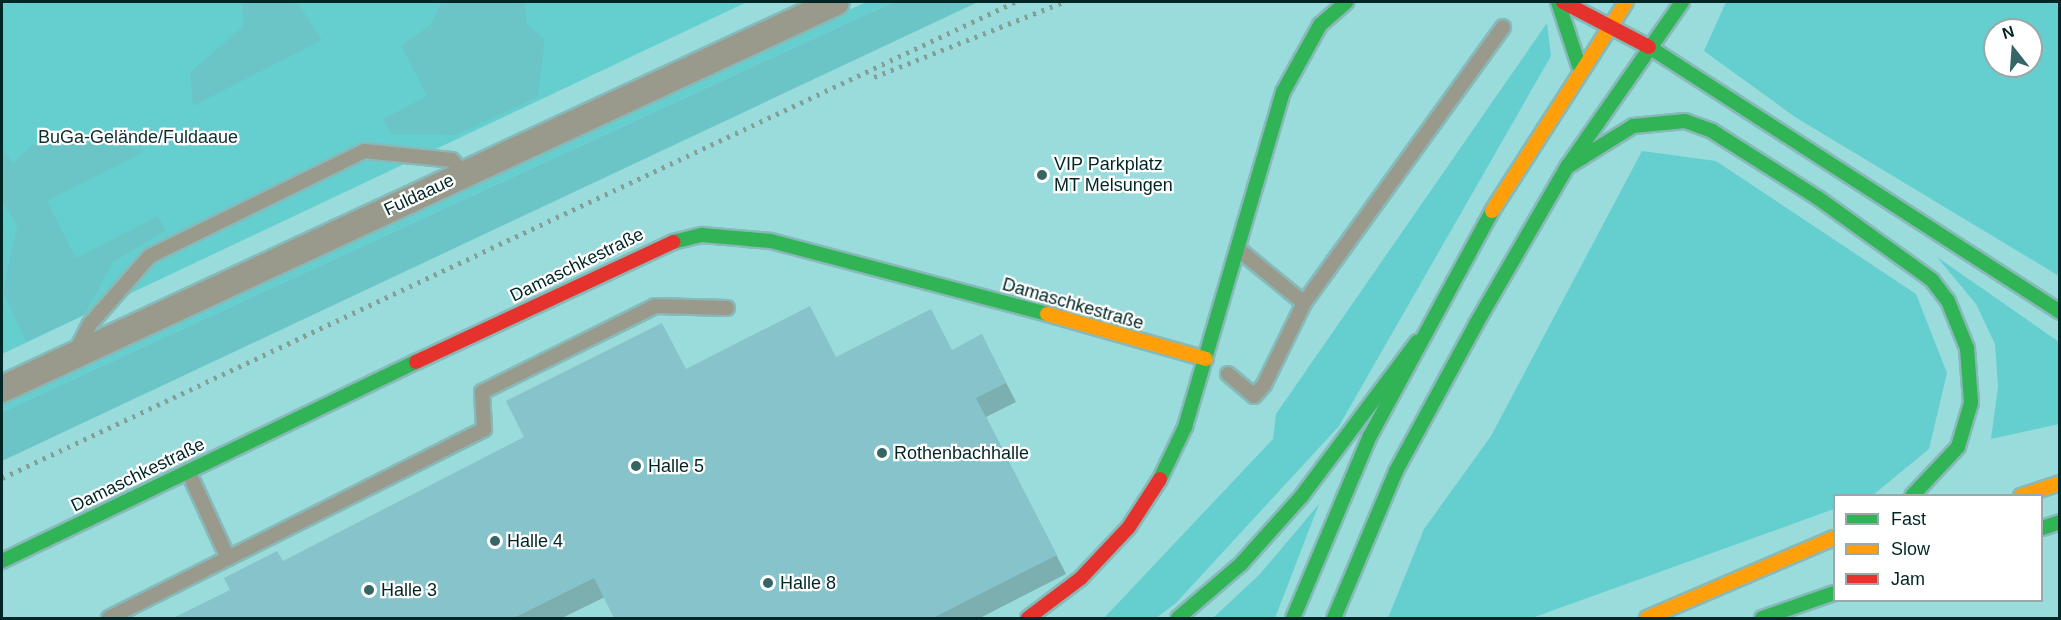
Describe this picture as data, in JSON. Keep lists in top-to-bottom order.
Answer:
{
  "streets": {
    "main road": ["Damaschkestraße"],
    "street": ["Fuldaaue"]
  },
  "parks": ["BuGa-Gelände/Fuldaaue"],
  "places": [
    "VIP Parkplatz MT Melsungen",
    "Rothenbachhalle",
    "Halle 5",
    "Halle 4",
    "Halle 8",
    "Halle 3"
  ],
  "legend": ["Fast", "Slow", "Jam"],
  "north": "top"
}
